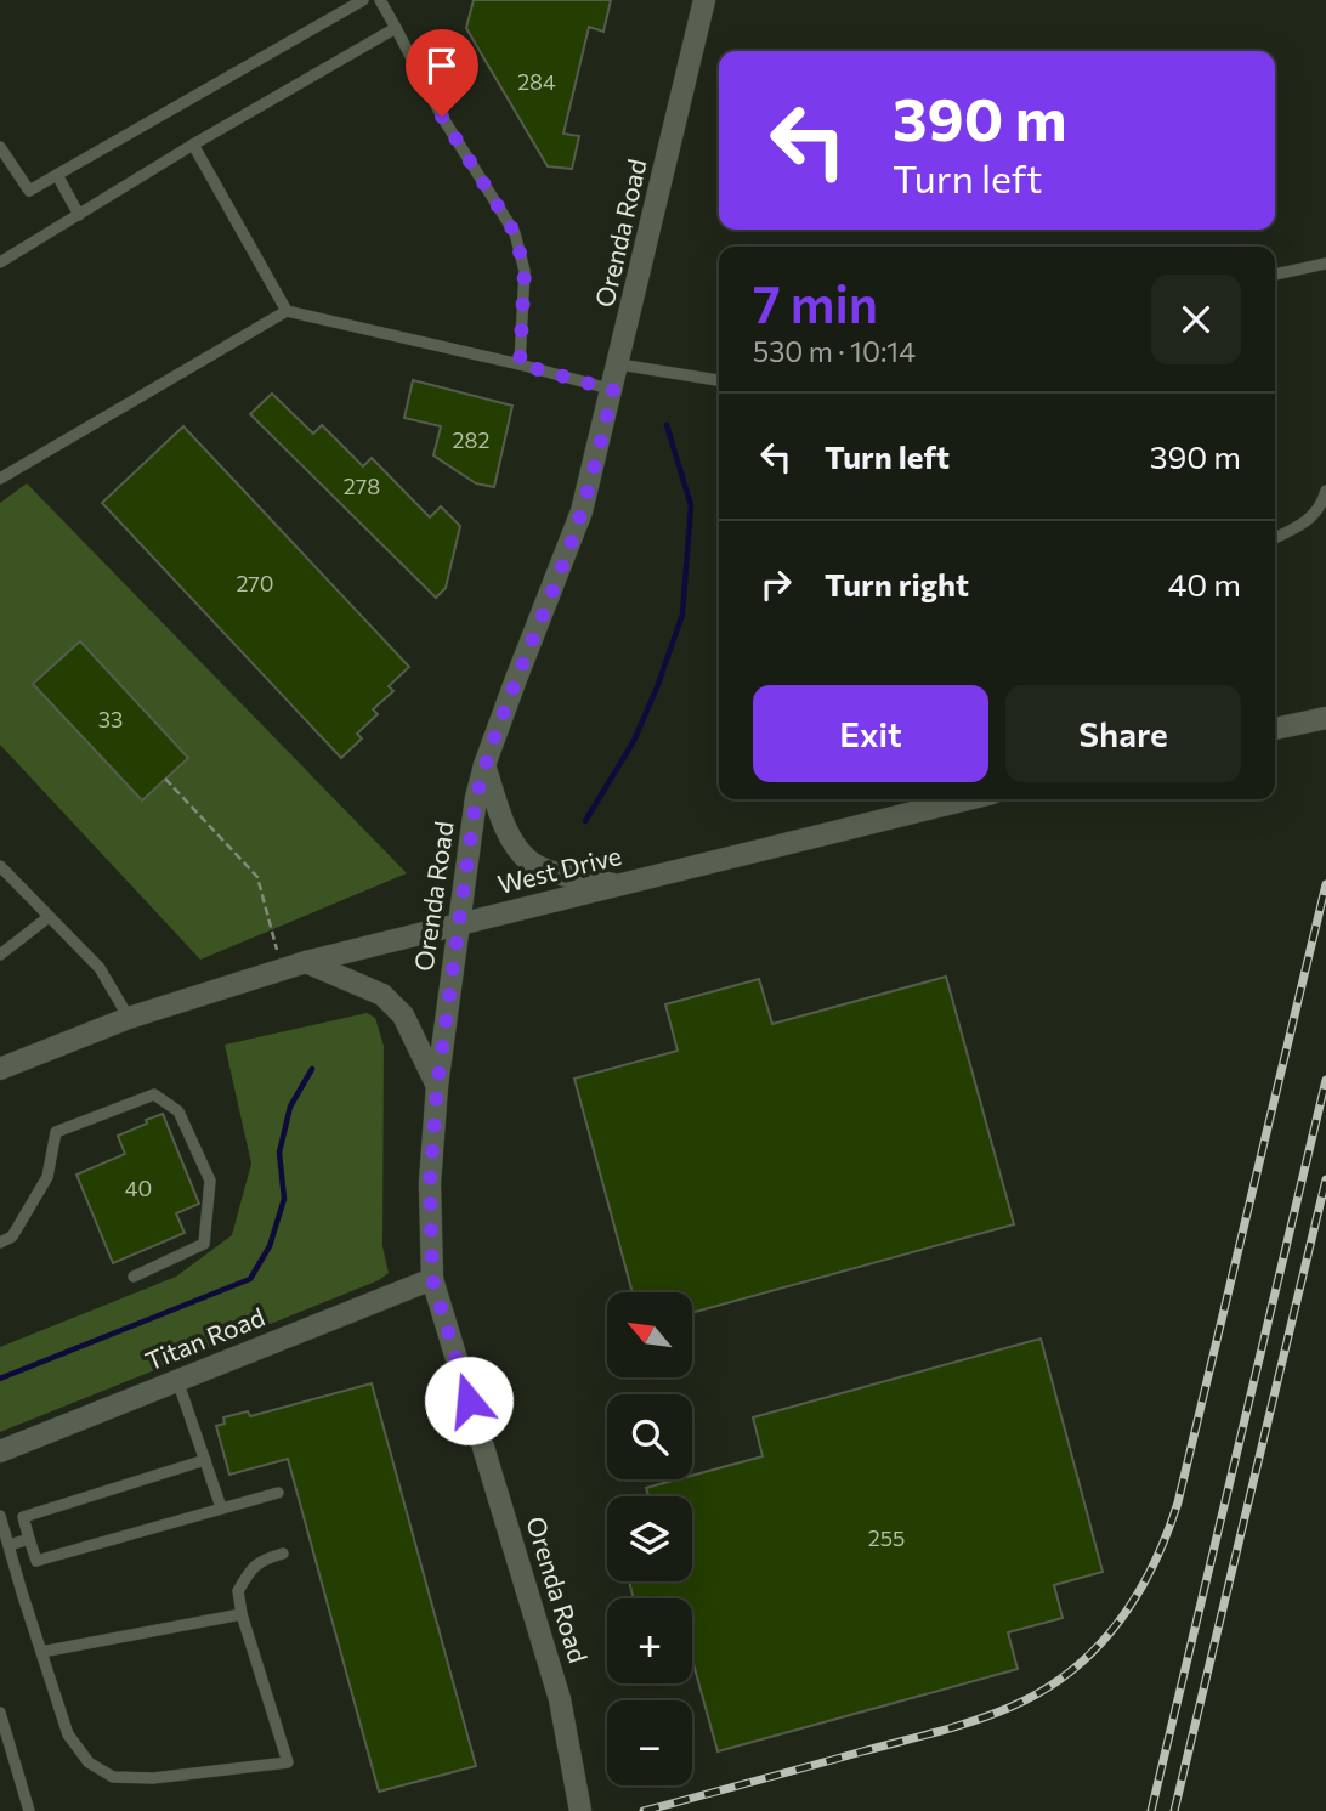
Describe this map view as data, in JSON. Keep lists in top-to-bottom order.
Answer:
{
  "streets": {
    "street": ["Orenda Road", "West Drive", "Titan Road"]
  },
  "crossings": [
    ["Orenda Road", "West Drive"],
    ["Orenda Road", "Titan Road"]
  ],
  "house_numbers": [
    "284",
    "282",
    "278",
    "270",
    "33",
    "40",
    "255"
  ],
  "north": "top left",
  "page": {
    "turn": ["390 m", "Turn left"],
    "heading": ["7 min", "530 m · 10:14"],
    "list": [
      {
        "name": "Turn left",
        "value": "390 m"
      },
      {
        "name": "Turn right",
        "value": "40 m"
      }
    ],
    "buttons": ["Exit", "Share"],
    "map_buttons": ["+", "−"]
  }
}
